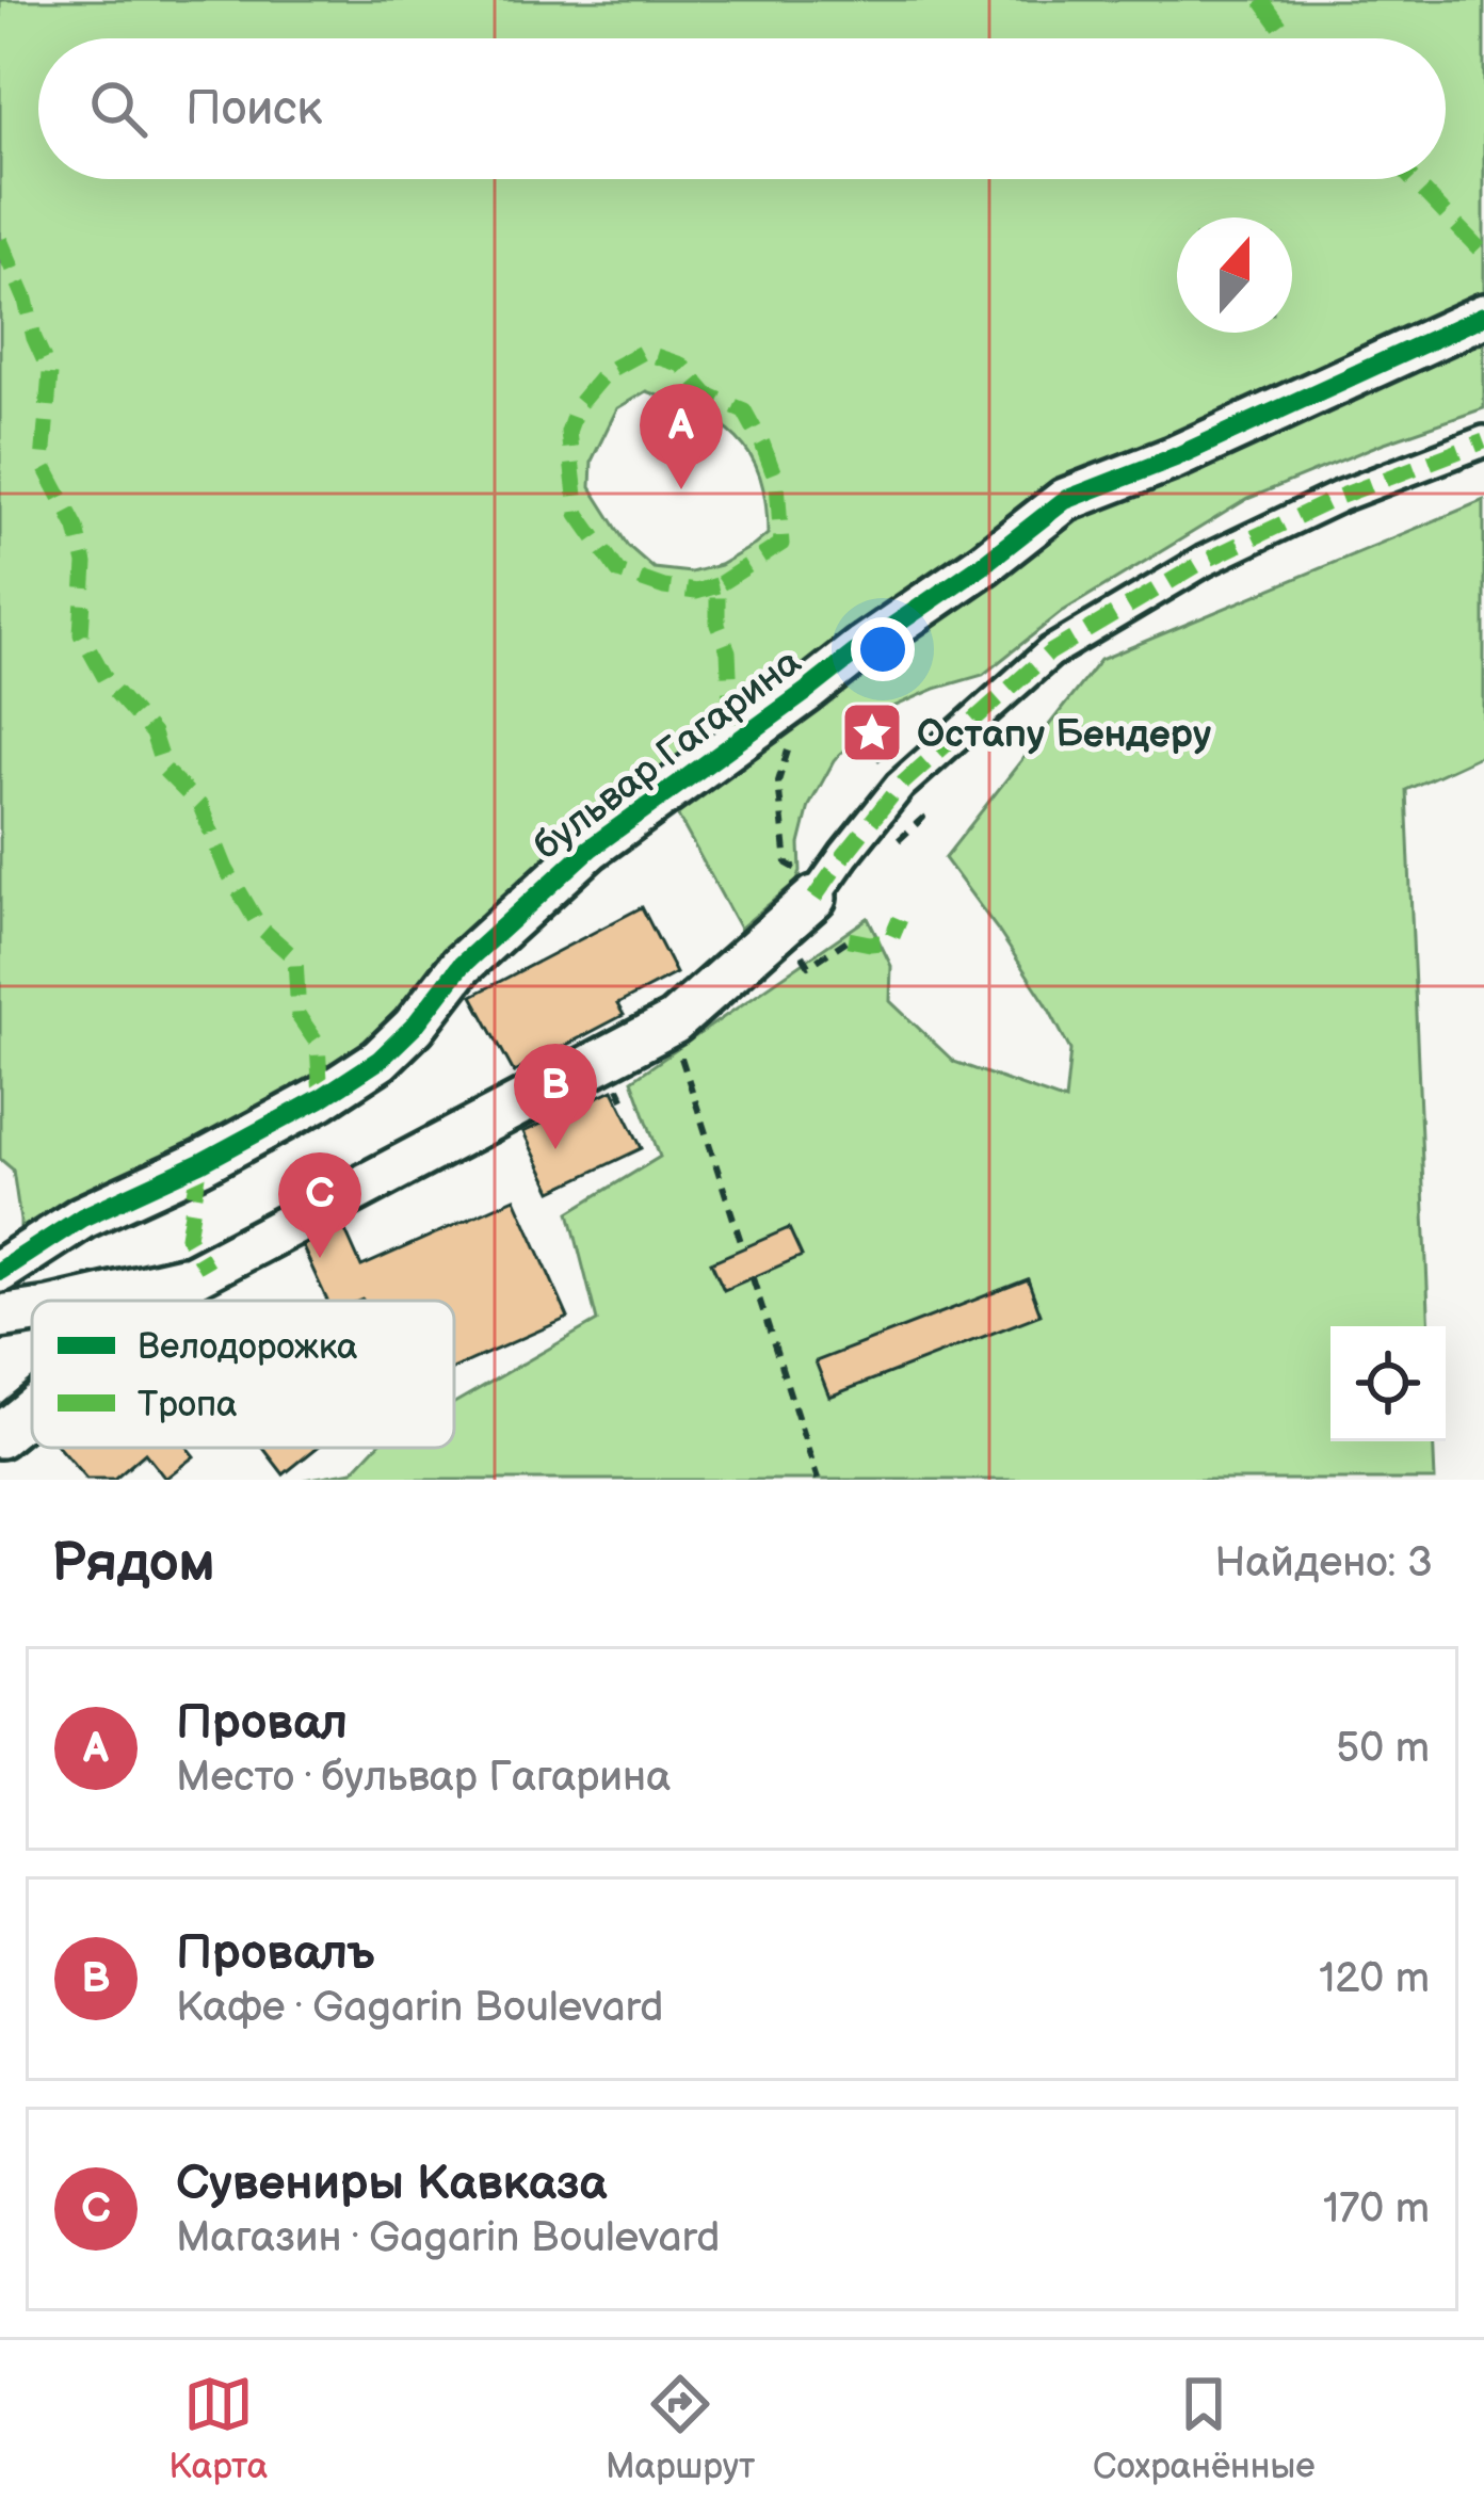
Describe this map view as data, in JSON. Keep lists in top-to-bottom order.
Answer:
{
  "streets": {
    "street": ["бульвар Гагарина"]
  },
  "places": {
    "place": ["Остапу Бендеру"]
  },
  "legend": ["Велодорожка", "Тропа"],
  "north": "top",
  "page": {
    "search": "Поиск",
    "pins": ["A", "B", "C"],
    "heading": ["Рядом", "Найдено: 3"],
    "list": [
      {
        "mark": "A",
        "name": "Провал",
        "note": "Место · бульвар Гагарина",
        "value": "50 m"
      },
      {
        "mark": "B",
        "name": "Провалъ",
        "note": "Кафе · Gagarin Boulevard",
        "value": "120 m"
      },
      {
        "mark": "C",
        "name": "Сувениры Кавказа",
        "note": "Магазин · Gagarin Boulevard",
        "value": "170 m"
      }
    ],
    "nav": ["Карта", "Маршрут", "Сохранённые"]
  }
}
